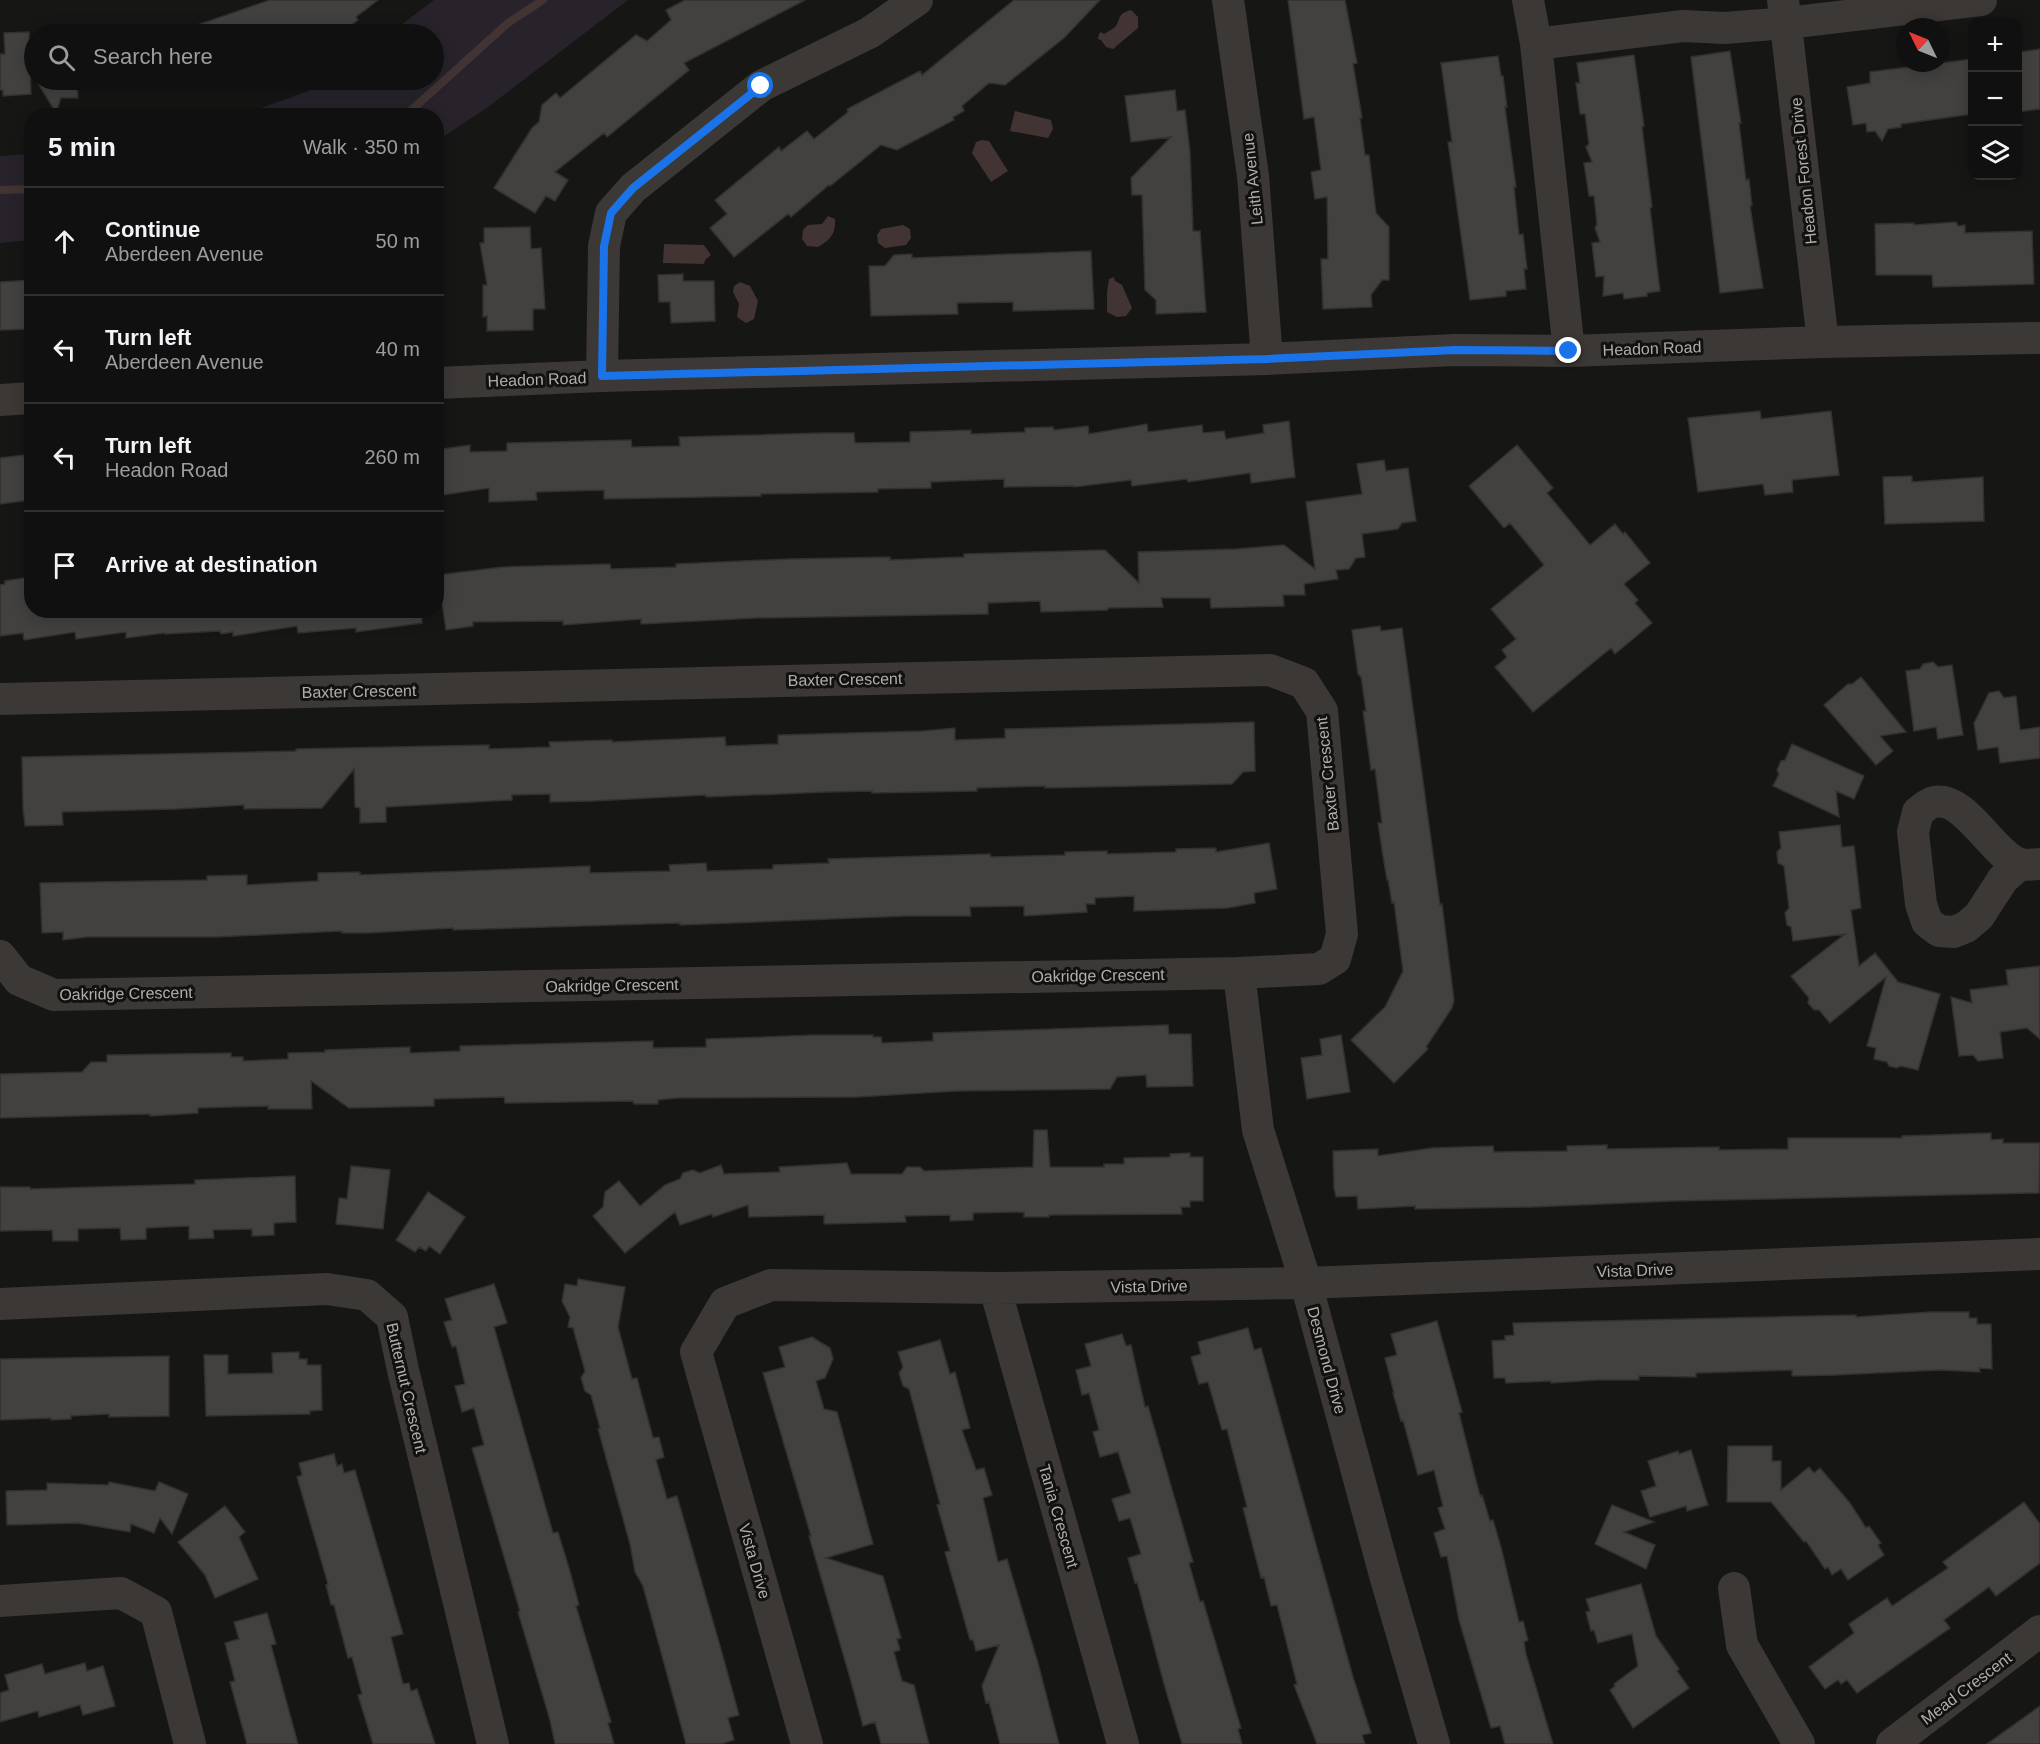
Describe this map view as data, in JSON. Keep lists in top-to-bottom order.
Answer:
{
  "streets": {
    "street": [
      "Headon Forest Drive",
      "Leith Avenue",
      "Headon Road",
      "Baxter Crescent",
      "Oakridge Crescent",
      "Vista Drive",
      "Desmond Drive",
      "Butternut Crescent",
      "Tania Crescent",
      "Mead Crescent"
    ]
  },
  "crossings": [
    ["Headon Forest Drive", "Headon Road"],
    ["Leith Avenue", "Headon Road"],
    ["Baxter Crescent", "Oakridge Crescent"],
    ["Baxter Crescent", "Desmond Drive"],
    ["Oakridge Crescent", "Desmond Drive"],
    ["Vista Drive", "Desmond Drive"],
    ["Vista Drive", "Tania Crescent"]
  ],
  "north": "top left",
  "page": {
    "map_buttons": ["+", "−"],
    "search": "Search here",
    "heading": ["5 min", "Walk · 350 m"],
    "list": [
      ["Continue", "Aberdeen Avenue", "50 m"],
      ["Turn left", "Aberdeen Avenue", "40 m"],
      ["Turn left", "Headon Road", "260 m"],
      "Arrive at destination"
    ]
  }
}
